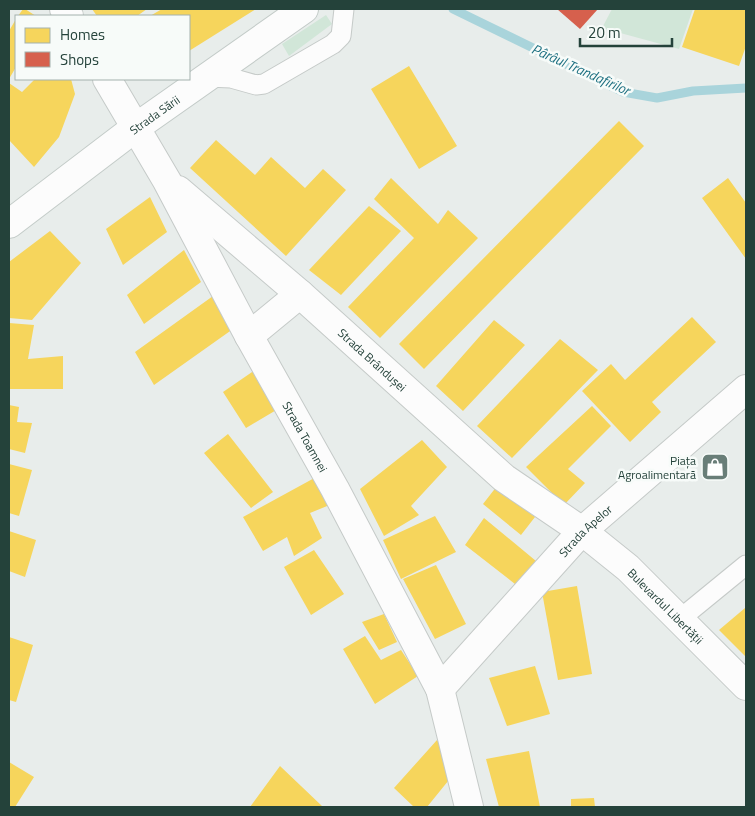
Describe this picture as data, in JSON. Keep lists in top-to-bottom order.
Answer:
{
  "streets": {
    "street": [
      "Strada Sării",
      "Strada Brândușei",
      "Strada Toamnei",
      "Strada Apelor",
      "Bulevardul Libertății"
    ]
  },
  "crossings": [
    ["Strada Sării", "Strada Toamnei"],
    ["Strada Brândușei", "Strada Toamnei"],
    ["Strada Brândușei", "Strada Apelor"],
    ["Strada Brândușei", "Bulevardul Libertății"],
    ["Strada Toamnei", "Strada Apelor"],
    ["Strada Apelor", "Bulevardul Libertății"]
  ],
  "water": ["Pârâul Trandafirilor"],
  "places": {
    "shop": ["Piața Agroalimentară"]
  },
  "legend": ["Homes", "Shops"],
  "scale_bar": "20 m"
}
